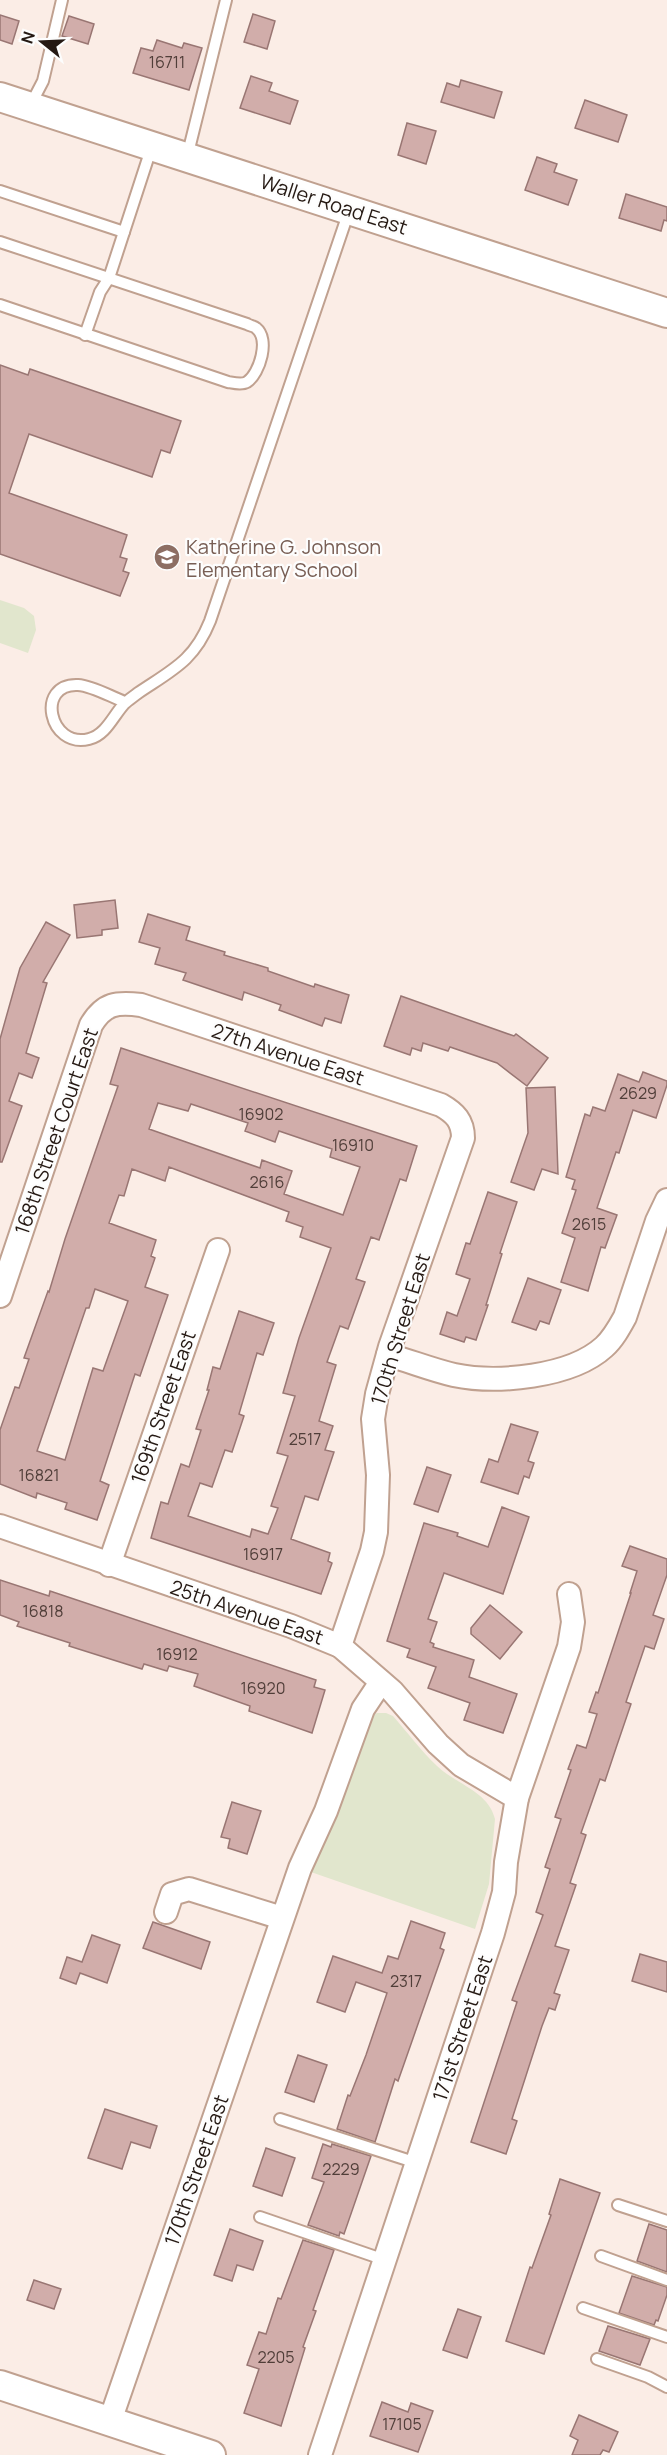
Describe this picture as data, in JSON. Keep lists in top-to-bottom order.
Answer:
{
  "streets": {
    "street": [
      "Waller Road East",
      "27th Avenue East",
      "168th Street Court East",
      "170th Street East",
      "169th Street East",
      "25th Avenue East",
      "171st Street East"
    ]
  },
  "crossings": [
    ["27th Avenue East", "168th Street Court East"],
    ["27th Avenue East", "170th Street East"],
    ["170th Street East", "25th Avenue East"],
    ["169th Street East", "25th Avenue East"],
    ["25th Avenue East", "171st Street East"]
  ],
  "places": {
    "school or university": ["Katherine G. Johnson Elementary School"]
  },
  "house_numbers": [
    "16711",
    "2629",
    "16902",
    "16910",
    "2616",
    "2615",
    "2517",
    "16821",
    "16917",
    "16818",
    "16912",
    "16920",
    "2317",
    "2229",
    "2205",
    "17105"
  ],
  "north": "left"
}
